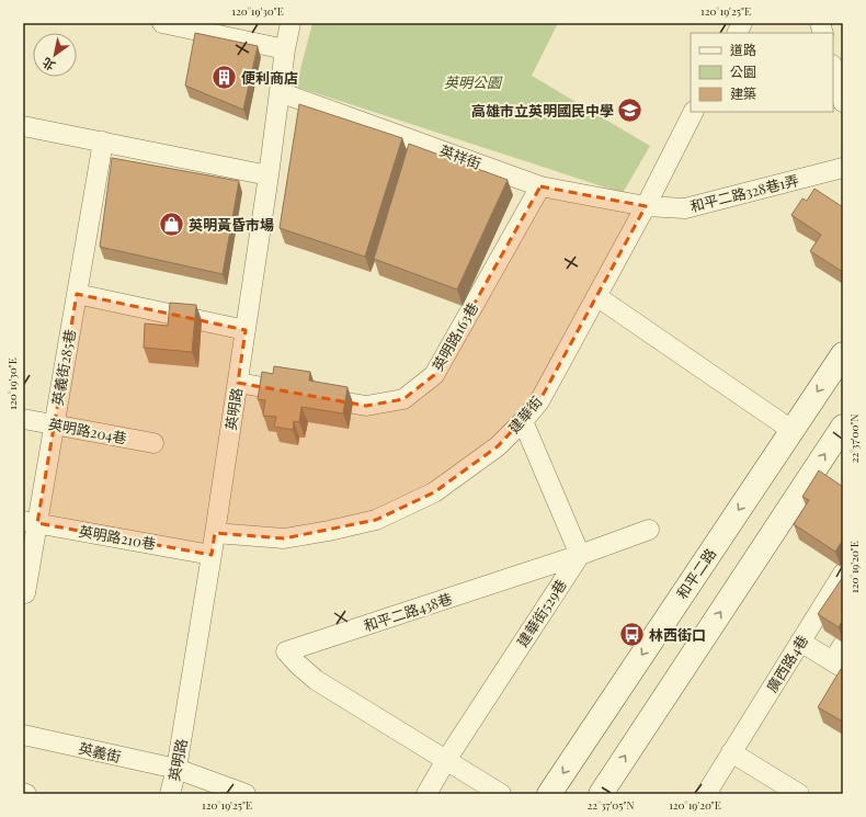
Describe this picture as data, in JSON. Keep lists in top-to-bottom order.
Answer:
{
  "streets": {
    "street": [
      "英祥街",
      "和平二路328巷1弄",
      "英明路163巷",
      "英義街285巷",
      "英明路",
      "建華街",
      "英明路204巷",
      "英明路210巷",
      "和平二路",
      "和平二路438巷",
      "建華街529巷",
      "廣西路4巷",
      "英義街"
    ]
  },
  "crossings": [
    ["英祥街", "和平二路328巷1弄"],
    ["英祥街", "英明路163巷"],
    ["英祥街", "英明路"],
    ["英祥街", "建華街"],
    ["和平二路328巷1弄", "建華街"],
    ["英明路163巷", "英明路"],
    ["英義街285巷", "英明路204巷"],
    ["英義街285巷", "英明路210巷"],
    ["英明路", "建華街"],
    ["英明路", "英明路210巷"],
    ["英明路", "英義街"],
    ["和平二路438巷", "建華街529巷"]
  ],
  "parks": ["英明公園"],
  "places": {
    "building": ["便利商店"],
    "school or university": ["高雄市立英明國民中學"],
    "shop": ["英明黃昏市場"],
    "bus stop": ["林西街口"]
  },
  "legend": ["道路", "公園", "建築"],
  "north": "bottom left",
  "coordinates": [
    "120°19'30\"E",
    "120°19'25\"E",
    "22°37'00\"N",
    "120°19'20\"E",
    "22°37'05\"N"
  ]
}
